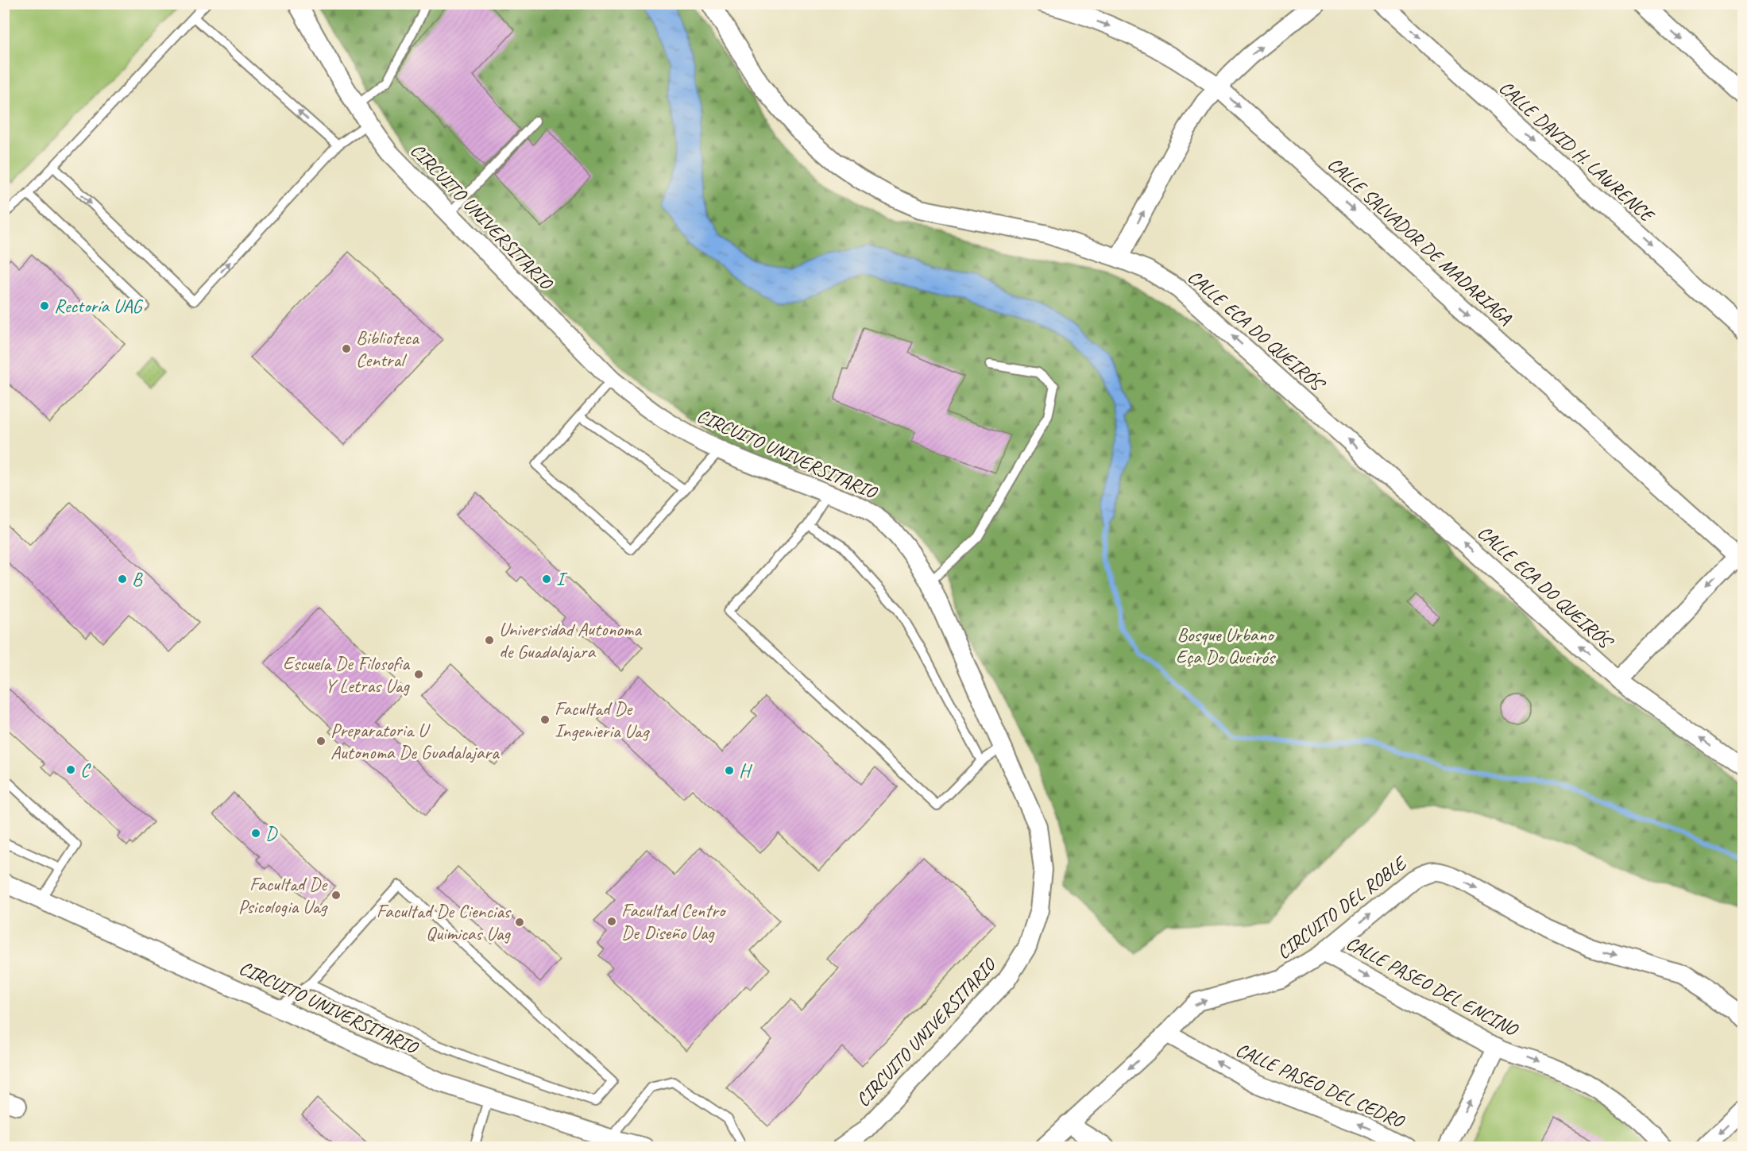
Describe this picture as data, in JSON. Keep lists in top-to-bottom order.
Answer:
{
  "streets": {
    "street": [
      "CALLE DAVID H. LAWRENCE",
      "CIRCUITO UNIVERSITARIO",
      "CALLE SALVADOR DE MADARIAGA",
      "CALLE ECA DO QUEIRÓS",
      "CIRCUITO DEL ROBLE",
      "CALLE PASEO DEL ENCINO",
      "CALLE PASEO DEL CEDRO"
    ]
  },
  "crossings": [
    ["CIRCUITO DEL ROBLE", "CALLE PASEO DEL ENCINO"],
    ["CIRCUITO DEL ROBLE", "CALLE PASEO DEL CEDRO"]
  ],
  "one_way": [
    "CALLE DAVID H. LAWRENCE",
    "CALLE SALVADOR DE MADARIAGA",
    "CALLE ECA DO QUEIRÓS",
    "CALLE PASEO DEL ENCINO",
    "CALLE PASEO DEL CEDRO"
  ],
  "parks": ["Bosque Urbano Eça Do Queirós"],
  "places": [
    "Rectoría UAG",
    "Biblioteca Central",
    "B",
    "I",
    "Universidad Autonoma de Guadalajara",
    "Escuela De Filosofia Y Letras Uag",
    "Facultad De Ingenieria Uag",
    "Preparatoria U Autonoma De Guadalajara",
    "C",
    "H",
    "D",
    "Facultad De Psicologia Uag",
    "Facultad Centro De Diseño Uag",
    "Facultad De Ciencias Quimicas Uag"
  ]
}
